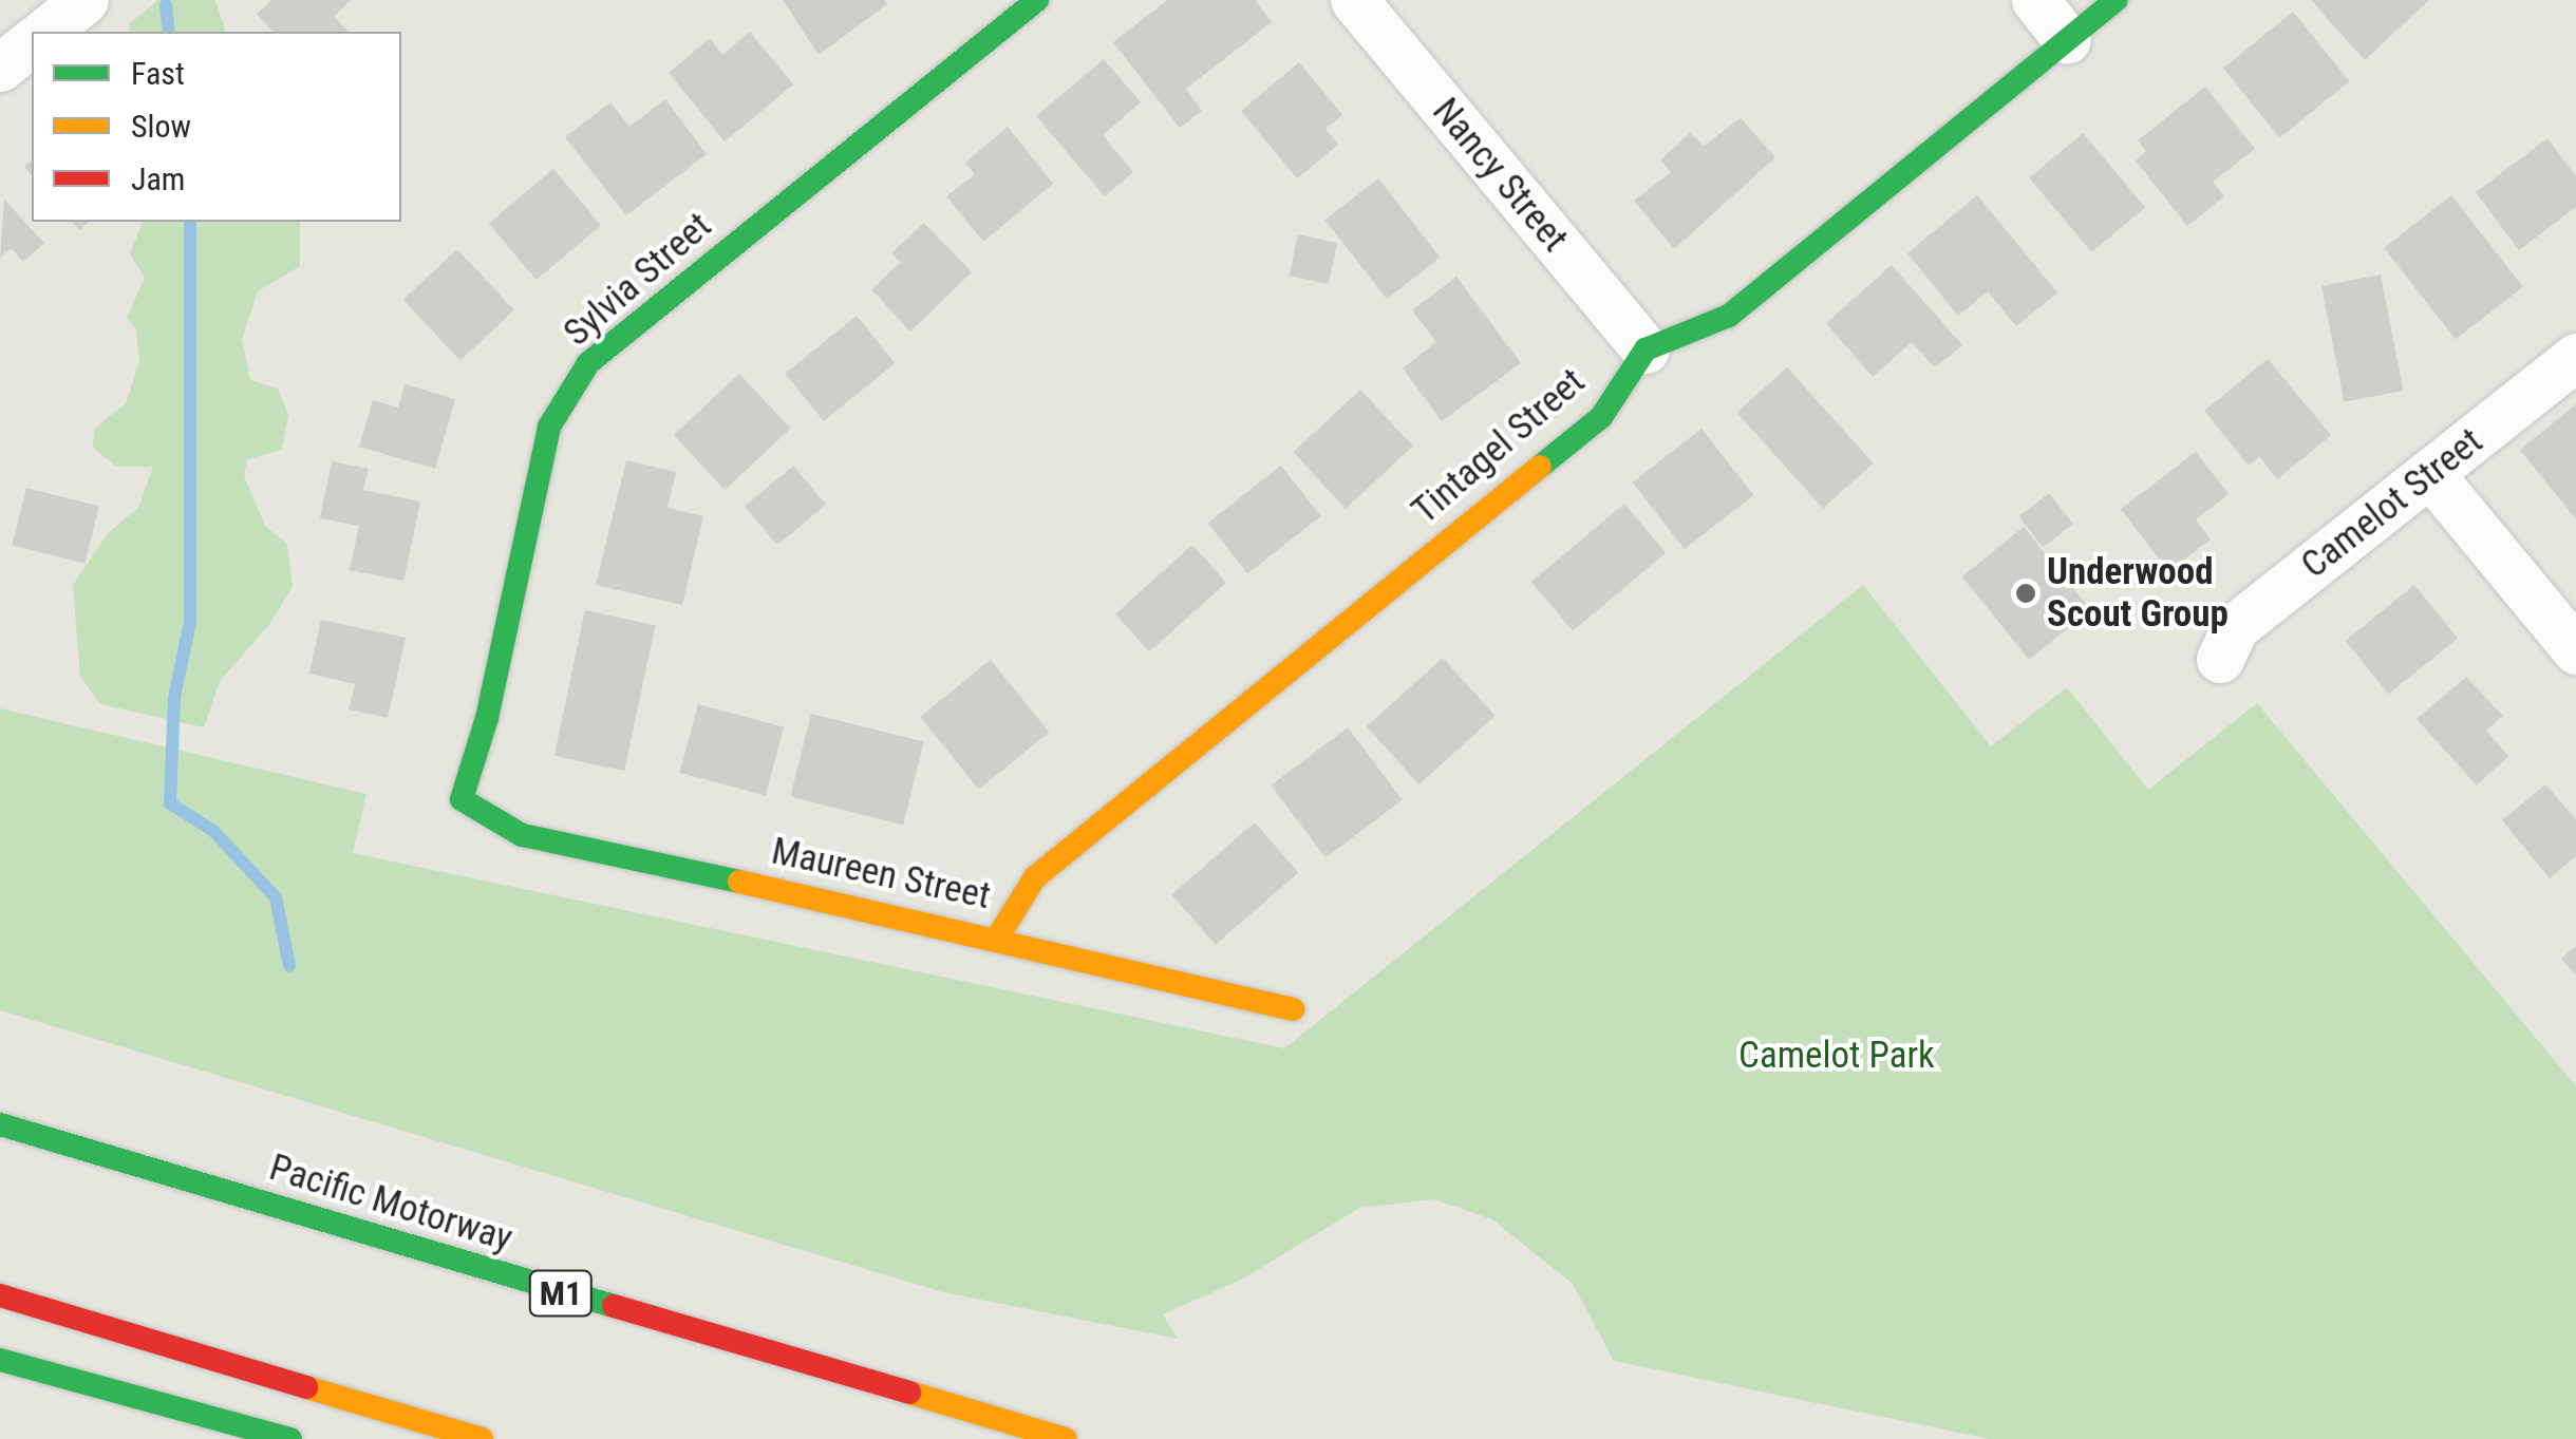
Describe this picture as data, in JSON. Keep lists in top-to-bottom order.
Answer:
{
  "streets": {
    "main road": [
      "Sylvia Street",
      "Tintagel Street",
      "Maureen Street",
      "Pacific Motorway",
      "M1"
    ],
    "street": ["Nancy Street", "Camelot Street"]
  },
  "crossings": [
    ["Nancy Street", "Tintagel Street"],
    ["Sylvia Street", "Maureen Street"],
    ["Tintagel Street", "Maureen Street"]
  ],
  "parks": ["Camelot Park"],
  "places": ["Underwood Scout Group"],
  "legend": ["Fast", "Slow", "Jam"]
}
